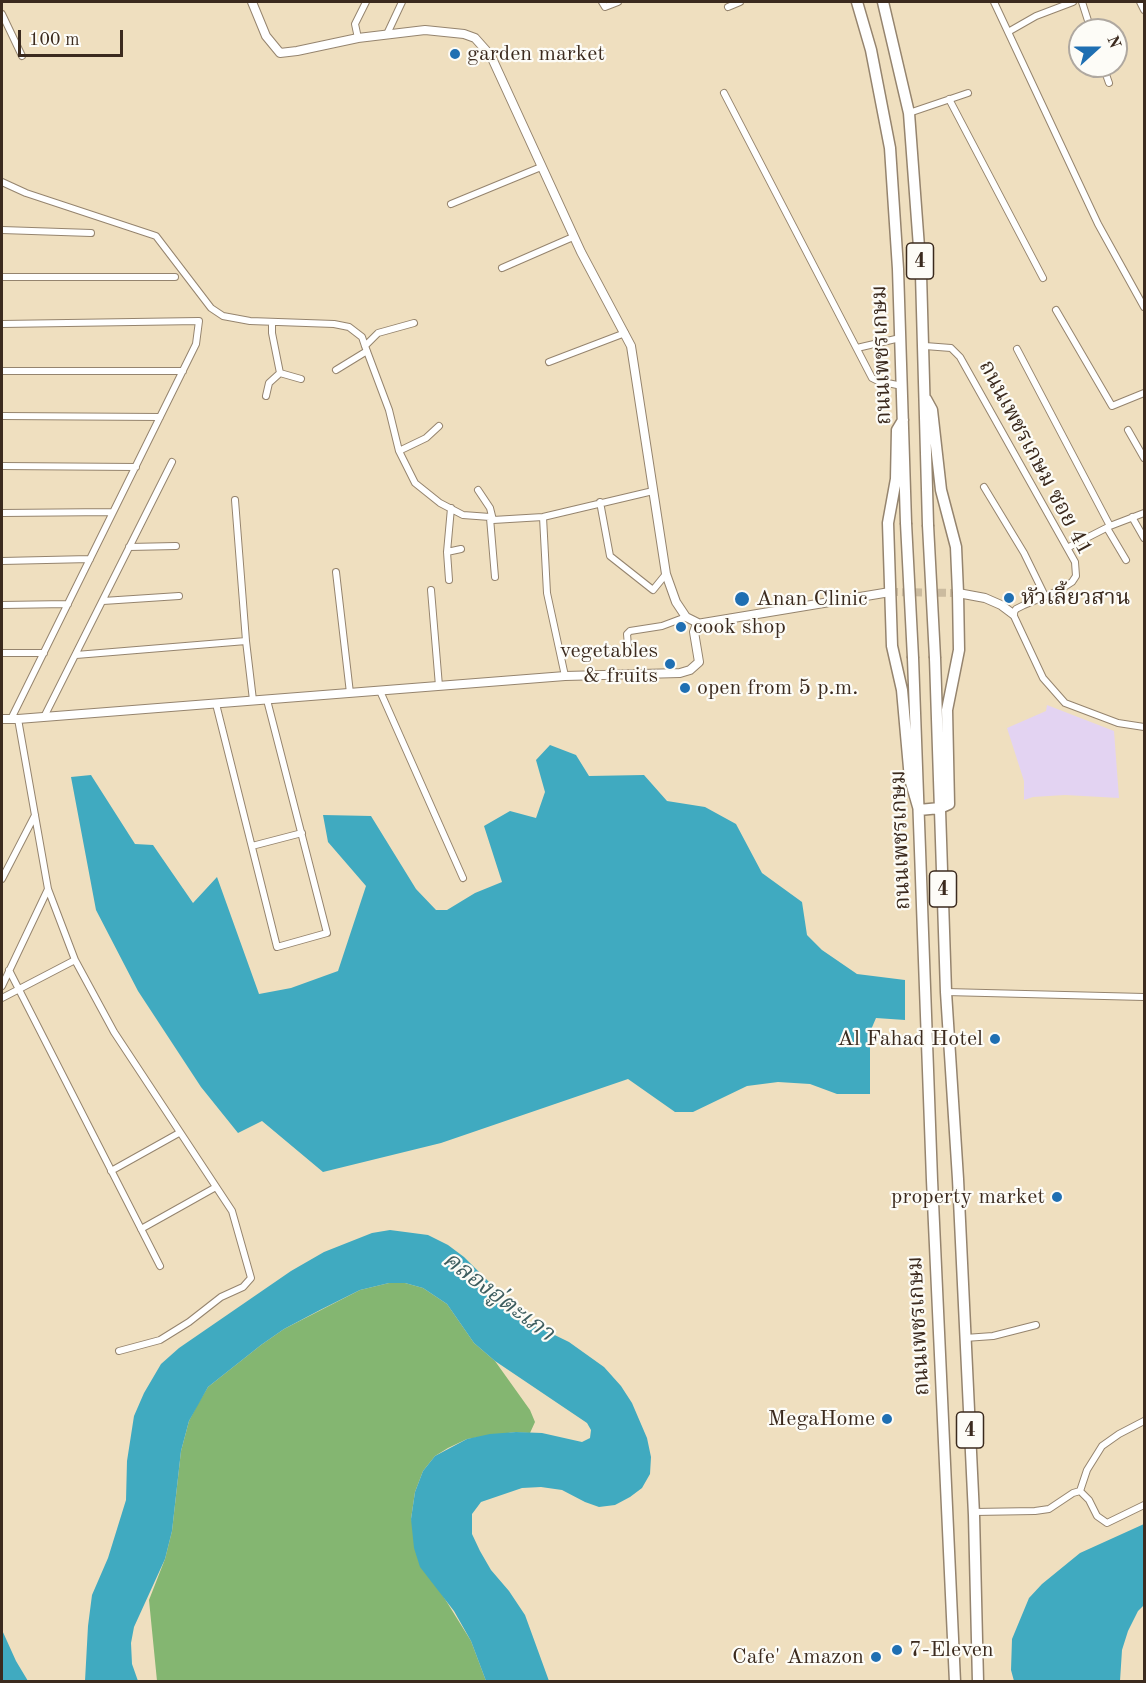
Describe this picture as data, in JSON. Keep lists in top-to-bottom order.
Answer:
{
  "streets": {
    "highway": ["4", "ถนนเพชรเกษม"],
    "street": ["ถนนเพชรเกษม ซอย 41"]
  },
  "crossings": [
    ["ถนนเพชรเกษม", "ถนนเพชรเกษม ซอย 41"]
  ],
  "water": ["คลองอู่ตะเภา"],
  "places": [
    "garden market",
    "หัวเลี้ยวสาน",
    "Anan Clinic",
    "cook shop",
    "vegetables & fruits",
    "open from 5 p.m.",
    "Al Fahad Hotel",
    "property market",
    "MegaHome",
    "7-Eleven",
    "Cafe' Amazon"
  ],
  "scale_bar": "100 m",
  "north": "right"
}
